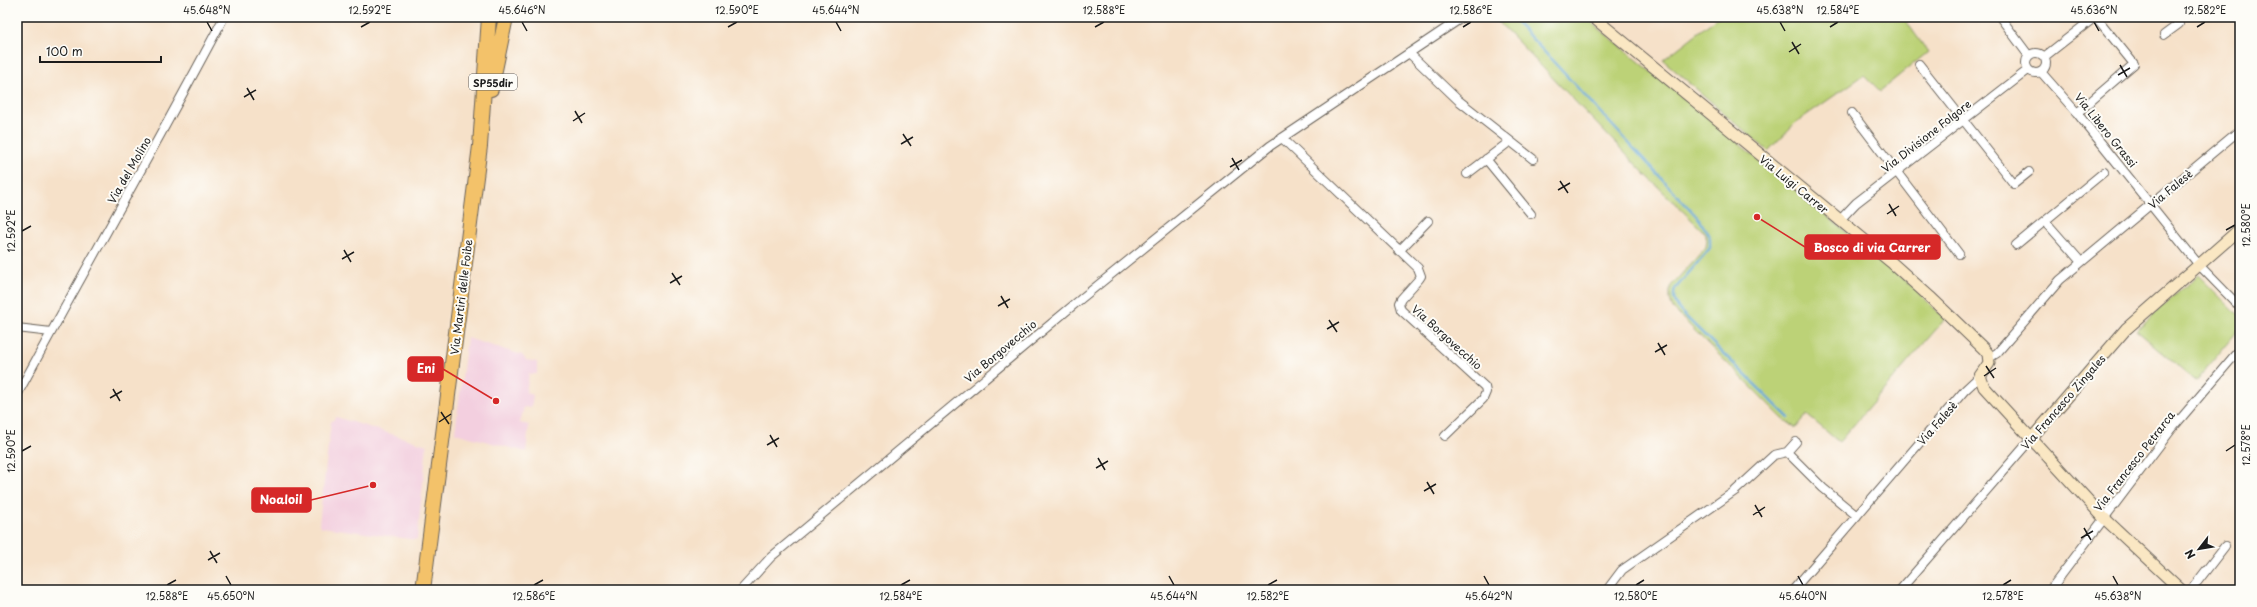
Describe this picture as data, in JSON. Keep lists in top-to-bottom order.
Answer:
{
  "streets": {
    "highway": ["SP55dir", "Via Martiri delle Foibe"],
    "street": [
      "Via Libero Grassi",
      "Via Divisione Folgore",
      "Via del Molino",
      "Via Luigi Carrer",
      "Via Falesè",
      "Via Borgovecchio",
      "Via Francesco Zingales",
      "Via Francesco Petrarca"
    ]
  },
  "crossings": [
    ["Via Libero Grassi", "Via Divisione Folgore"],
    ["Via Libero Grassi", "Via Falesè"],
    ["Via Libero Grassi", "Via Francesco Zingales"],
    ["Via Divisione Folgore", "Via Luigi Carrer"],
    ["Via Luigi Carrer", "Via Falesè"]
  ],
  "places": ["Bosco di via Carrer", "Eni", "Noaloil"],
  "scale_bar": "100 m",
  "north": "bottom left",
  "coordinates": [
    "45.648°N",
    "12.592°E",
    "45.646°N",
    "12.590°E",
    "45.644°N",
    "12.588°E",
    "12.586°E",
    "45.638°N",
    "12.584°E",
    "45.636°N",
    "12.582°E",
    "12.580°E",
    "12.578°E",
    "45.650°N",
    "45.642°N",
    "45.640°N"
  ]
}
